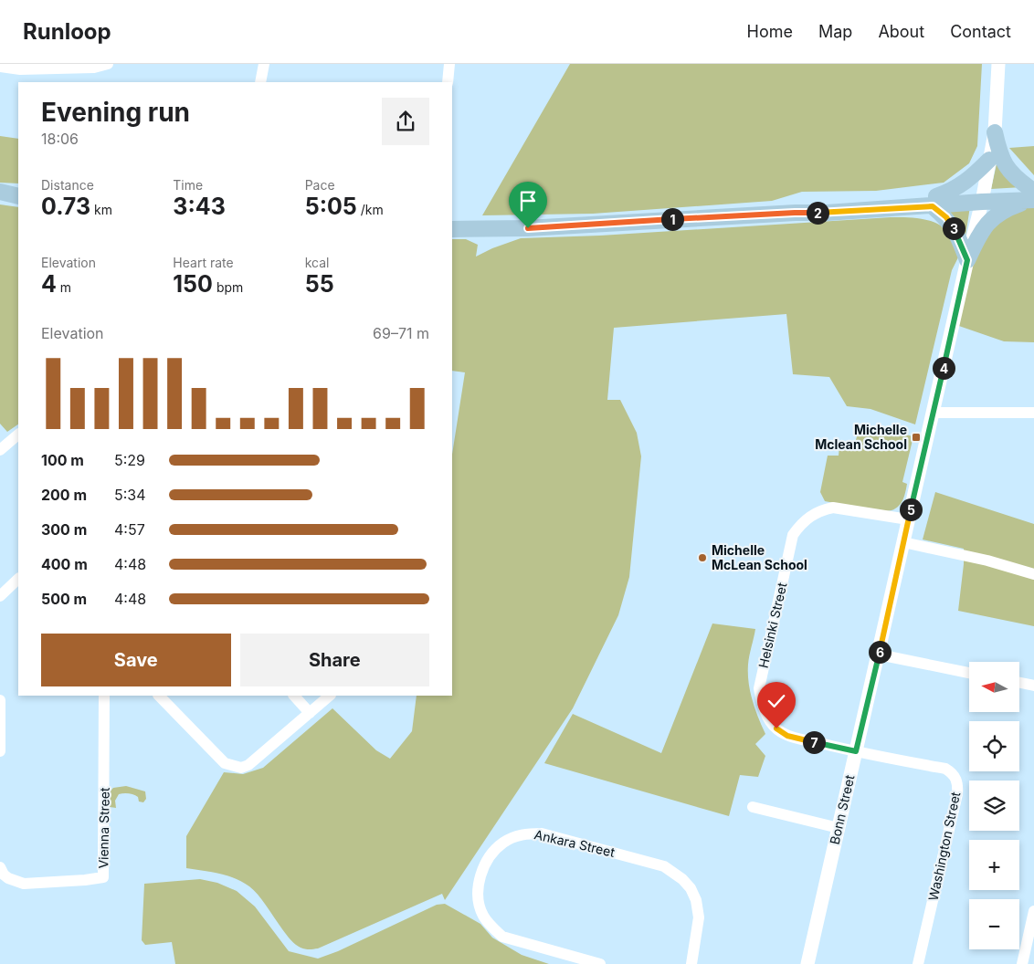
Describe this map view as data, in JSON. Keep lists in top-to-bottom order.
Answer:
{
  "streets": {
    "street": [
      "Helsinki Street",
      "Bonn Street",
      "Vienna Street",
      "Ankara Street",
      "Washington Street"
    ]
  },
  "crossings": [
    ["Helsinki Street", "Bonn Street"],
    ["Helsinki Street", "Washington Street"],
    ["Bonn Street", "Washington Street"]
  ],
  "places": {
    "transit": ["Michelle Mclean School"],
    "other": ["Michelle McLean School"]
  },
  "north": "left",
  "page": {
    "header": "Runloop",
    "nav": [
      "Home",
      "Map",
      "About",
      "Contact"
    ],
    "heading": ["Evening run", "18:06"],
    "stats": [
      ["Distance", "0.73 km"],
      ["Time", "3:43"],
      ["Pace", "5:05 /km"],
      ["Elevation", "4 m"],
      ["Heart rate", "150 bpm"],
      ["kcal", "55"]
    ],
    "pins": [
      "2",
      "1",
      "3",
      "4",
      "5",
      "6",
      "7"
    ],
    "chart": ["Elevation", "69–71 m"],
    "list": [
      {
        "name": "100 m",
        "note": "5:29"
      },
      {
        "name": "200 m",
        "note": "5:34"
      },
      {
        "name": "300 m",
        "note": "4:57"
      },
      {
        "name": "400 m",
        "note": "4:48"
      },
      {
        "name": "500 m",
        "note": "4:48"
      }
    ],
    "buttons": ["Save", "Share"],
    "map_buttons": ["+", "−"]
  }
}
